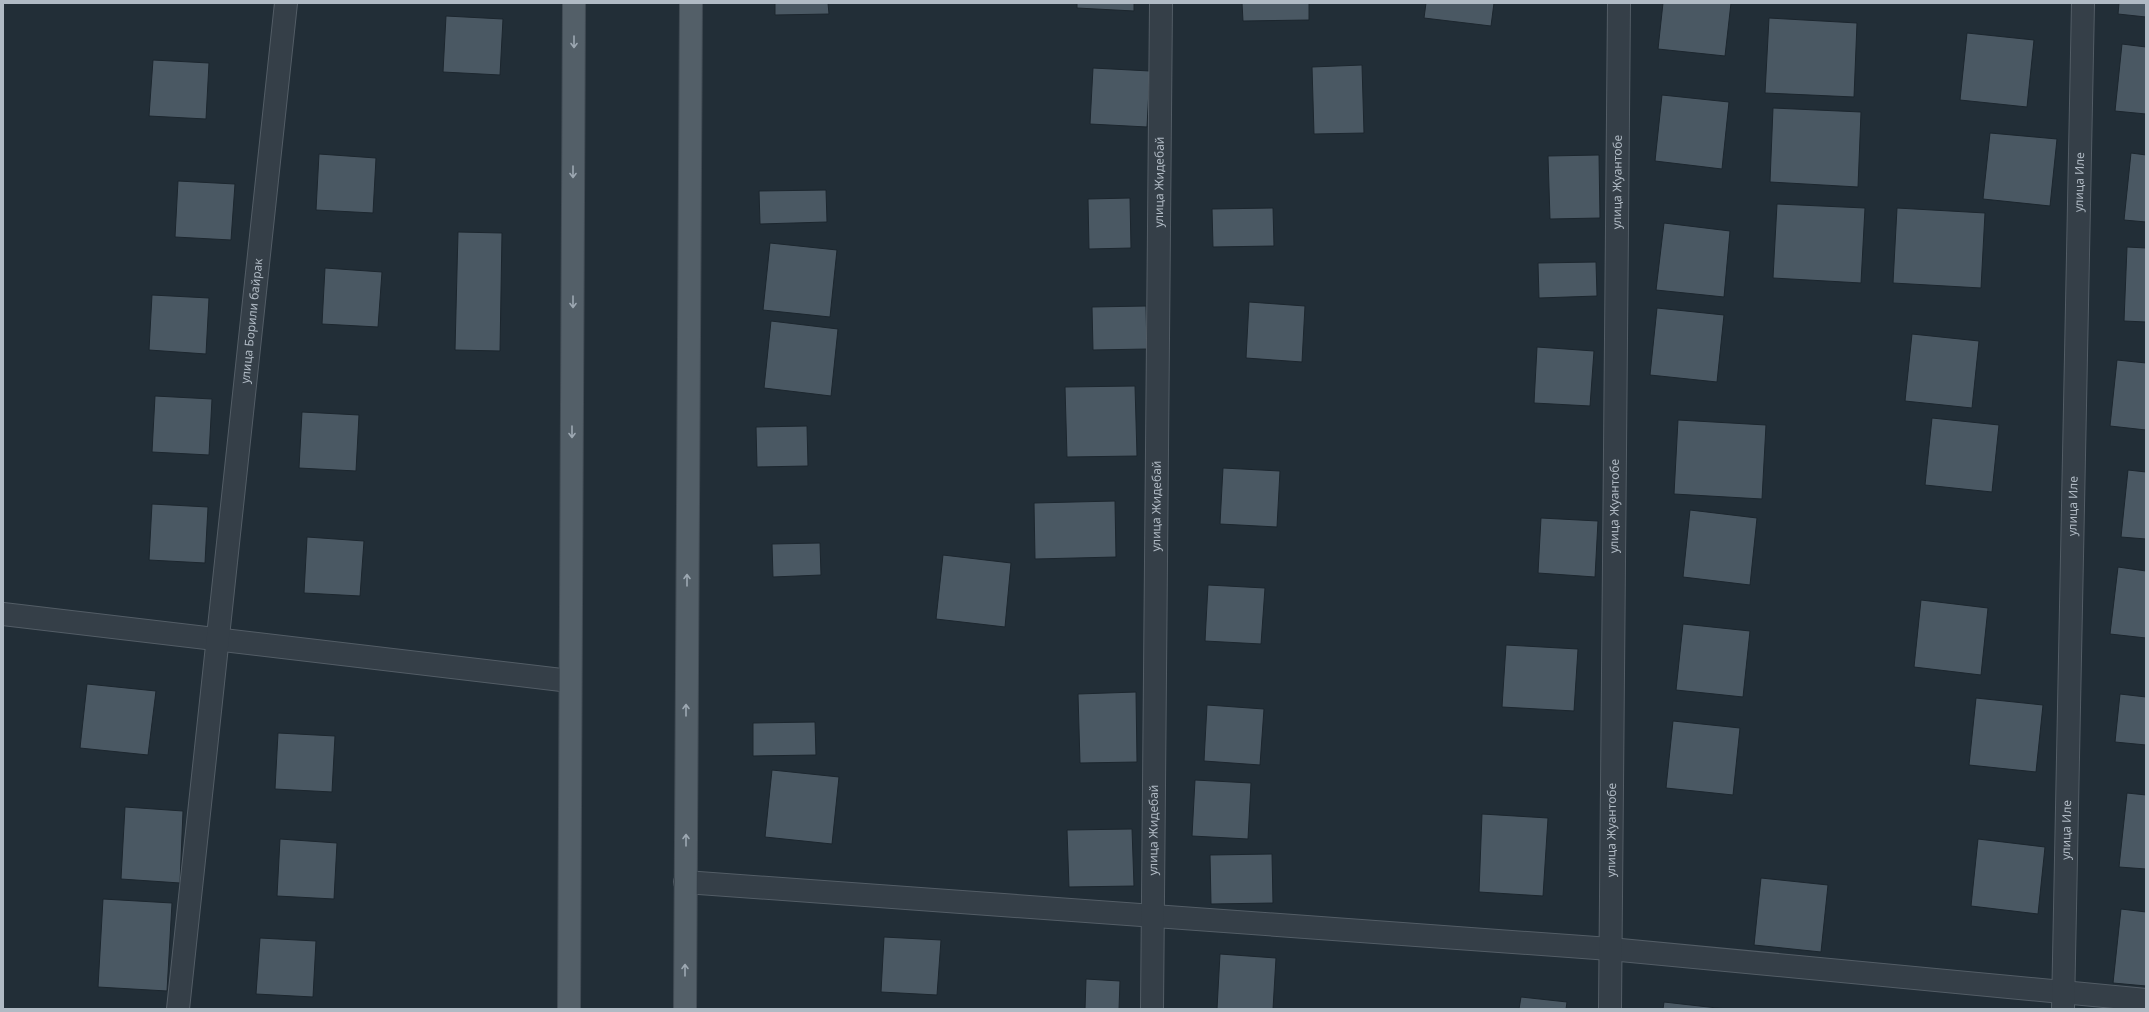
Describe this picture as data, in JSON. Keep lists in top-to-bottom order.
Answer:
{
  "streets": {
    "street": [
      "улица Жидебай",
      "улица Жуантобе",
      "улица Иле",
      "улица Борили байрак"
    ]
  }
}
